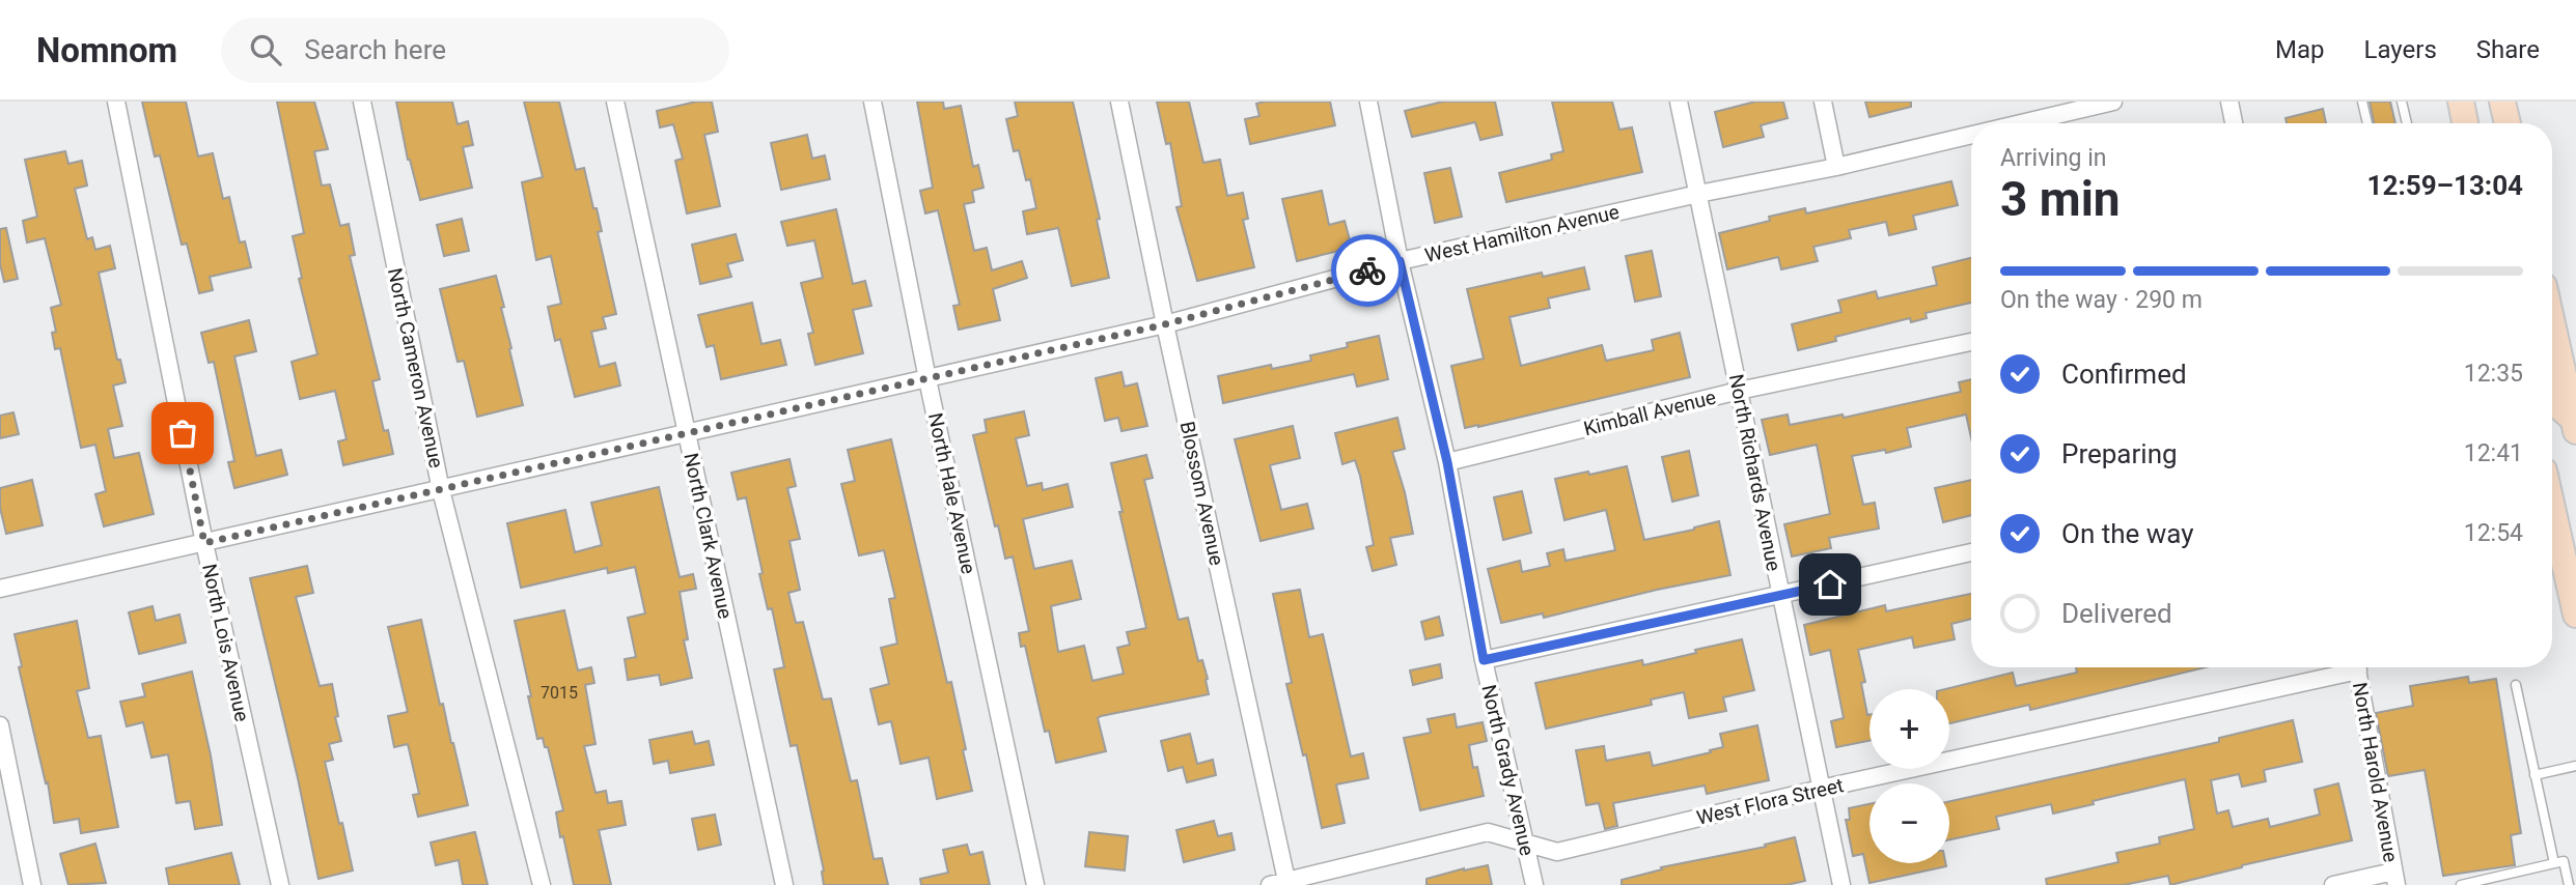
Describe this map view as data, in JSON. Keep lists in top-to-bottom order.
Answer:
{
  "streets": {
    "street": [
      "West Hamilton Avenue",
      "North Cameron Avenue",
      "Kimball Avenue",
      "North Richards Avenue",
      "North Hale Avenue",
      "Blossom Avenue",
      "North Clark Avenue",
      "North Lois Avenue",
      "North Grady Avenue",
      "North Harold Avenue",
      "West Flora Street"
    ]
  },
  "crossings": [
    ["West Hamilton Avenue", "North Cameron Avenue"],
    ["West Hamilton Avenue", "North Richards Avenue"],
    ["West Hamilton Avenue", "North Hale Avenue"],
    ["West Hamilton Avenue", "Blossom Avenue"],
    ["West Hamilton Avenue", "North Clark Avenue"],
    ["West Hamilton Avenue", "North Lois Avenue"],
    ["West Hamilton Avenue", "North Grady Avenue"],
    ["Kimball Avenue", "North Richards Avenue"],
    ["Kimball Avenue", "North Grady Avenue"],
    ["North Richards Avenue", "West Flora Street"],
    ["Blossom Avenue", "West Flora Street"],
    ["North Grady Avenue", "West Flora Street"]
  ],
  "house_numbers": ["7015"],
  "page": {
    "header": "Nomnom",
    "search": "Search here",
    "nav": ["Map", "Layers", "Share"],
    "heading": ["3 min", "Arriving in", "12:59–13:04"],
    "bar": "On the way · 290 m",
    "list": [
      ["Confirmed", "12:35"],
      ["Preparing", "12:41"],
      ["On the way", "12:54"],
      "Delivered"
    ],
    "map_buttons": ["+", "−"]
  }
}
